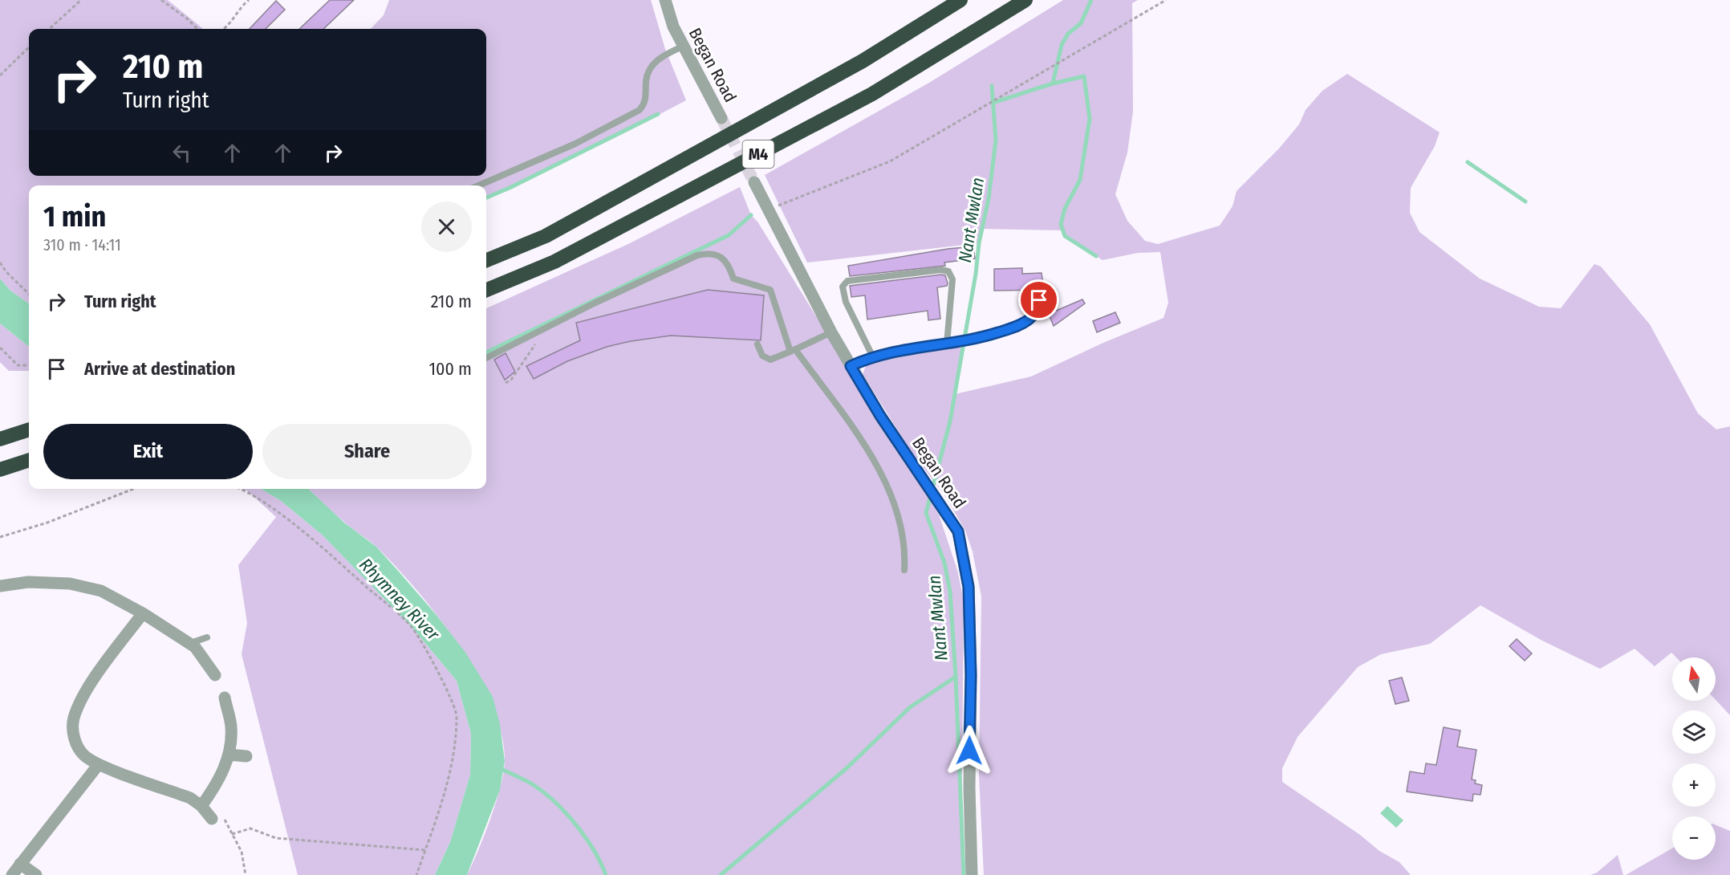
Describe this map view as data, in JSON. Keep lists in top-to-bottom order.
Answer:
{
  "streets": {
    "highway": ["M4"],
    "street": ["Began Road"]
  },
  "water": ["Nant Mwlan", "Rhymney River"],
  "north": "top",
  "page": {
    "turn": ["210 m", "Turn right"],
    "heading": ["1 min", "310 m · 14:11"],
    "list": [
      {
        "name": "Turn right",
        "value": "210 m"
      },
      {
        "name": "Arrive at destination",
        "value": "100 m"
      }
    ],
    "buttons": ["Exit", "Share"],
    "map_buttons": ["+", "−"]
  }
}
